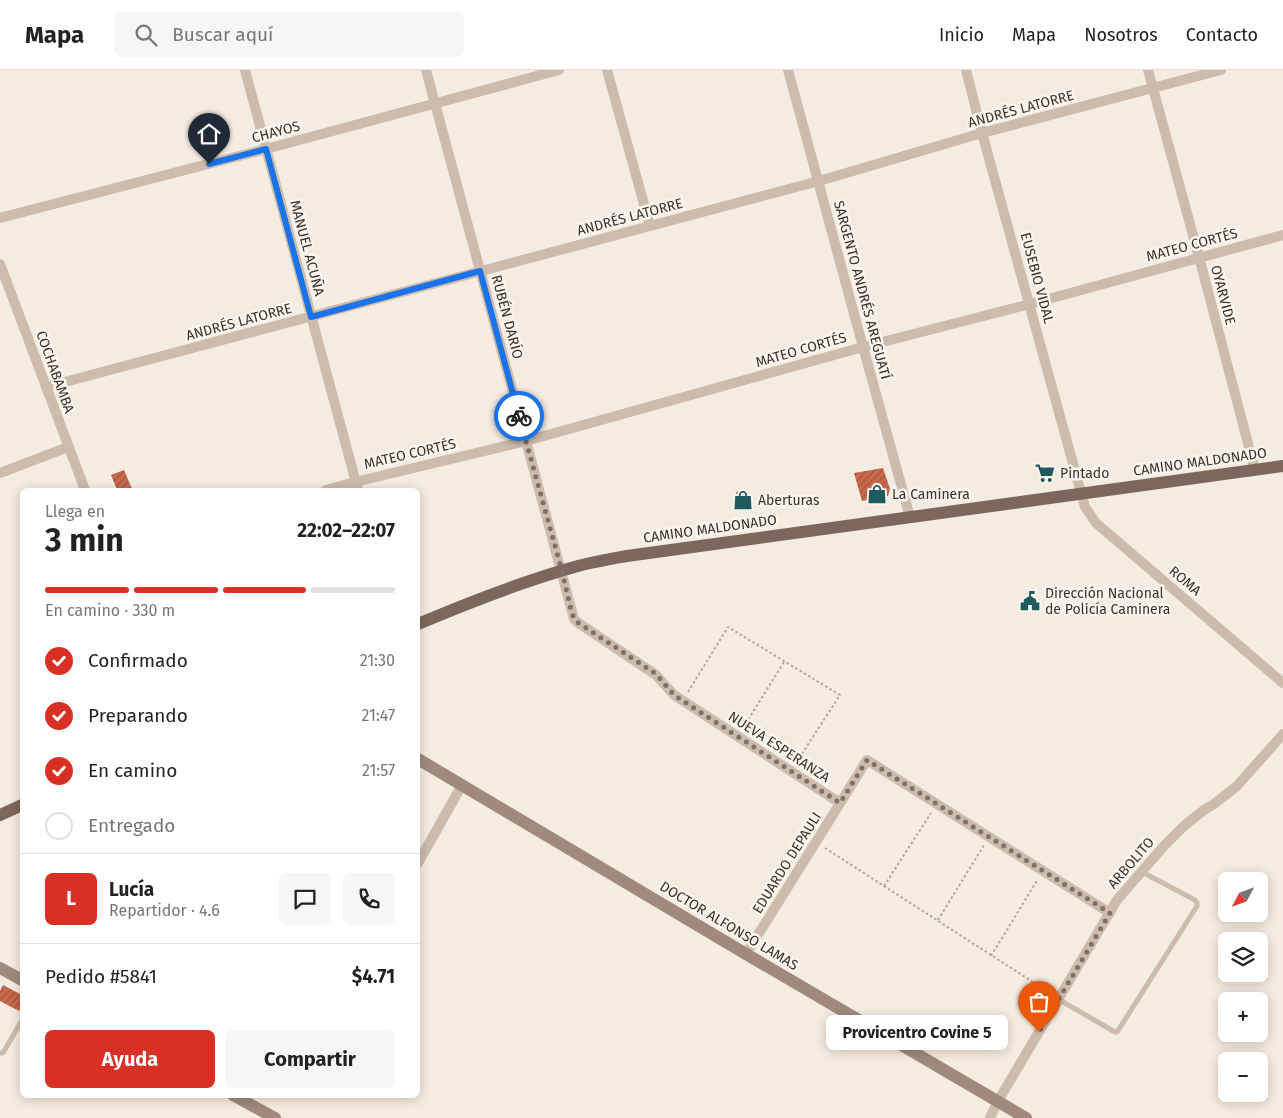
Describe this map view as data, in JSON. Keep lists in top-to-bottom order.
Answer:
{
  "streets": {
    "main road": ["CAMINO MALDONADO"],
    "street": [
      "ANDRÉS LATORRE",
      "CHAYOS",
      "MATEO CORTÉS",
      "MANUEL ACUÑA",
      "EUSEBIO VIDAL",
      "SARGENTO ANDRÉS AREGUATÍ",
      "OYARVIDE",
      "RUBÉN DARÍO",
      "COCHABAMBA",
      "ROMA",
      "NUEVA ESPERANZA",
      "EDUARDO DEPAULI",
      "ARBOLITO",
      "DOCTOR ALFONSO LAMAS"
    ]
  },
  "crossings": [
    ["ANDRÉS LATORRE", "MANUEL ACUÑA"],
    ["ANDRÉS LATORRE", "EUSEBIO VIDAL"],
    ["ANDRÉS LATORRE", "SARGENTO ANDRÉS AREGUATÍ"],
    ["ANDRÉS LATORRE", "OYARVIDE"],
    ["ANDRÉS LATORRE", "RUBÉN DARÍO"],
    ["ANDRÉS LATORRE", "COCHABAMBA"],
    ["CHAYOS", "MANUEL ACUÑA"],
    ["CHAYOS", "RUBÉN DARÍO"],
    ["MATEO CORTÉS", "MANUEL ACUÑA"],
    ["MATEO CORTÉS", "EUSEBIO VIDAL"],
    ["MATEO CORTÉS", "SARGENTO ANDRÉS AREGUATÍ"],
    ["MATEO CORTÉS", "OYARVIDE"],
    ["MATEO CORTÉS", "RUBÉN DARÍO"],
    ["EUSEBIO VIDAL", "CAMINO MALDONADO"],
    ["EUSEBIO VIDAL", "ROMA"],
    ["SARGENTO ANDRÉS AREGUATÍ", "CAMINO MALDONADO"],
    ["OYARVIDE", "CAMINO MALDONADO"],
    ["RUBÉN DARÍO", "CAMINO MALDONADO"],
    ["RUBÉN DARÍO", "NUEVA ESPERANZA"],
    ["CAMINO MALDONADO", "ROMA"],
    ["CAMINO MALDONADO", "NUEVA ESPERANZA"],
    ["NUEVA ESPERANZA", "EDUARDO DEPAULI"],
    ["EDUARDO DEPAULI", "DOCTOR ALFONSO LAMAS"],
    ["ARBOLITO", "DOCTOR ALFONSO LAMAS"]
  ],
  "places": {
    "supermarket": ["Pintado"],
    "shop": ["La Caminera", "Aberturas"],
    "public building": ["Dirección Nacional de Policía Caminera"],
    "other": ["Provicentro Covine 5"]
  },
  "north": "bottom left",
  "page": {
    "header": "Mapa",
    "search": "Buscar aquí",
    "nav": [
      "Inicio",
      "Mapa",
      "Nosotros",
      "Contacto"
    ],
    "heading": ["3 min", "Llega en", "22:02–22:07"],
    "panel": [
      "Lucía",
      "Repartidor · 4.6",
      "Pedido #5841",
      "$4.71"
    ],
    "bar": "En camino · 330 m",
    "list": [
      ["Confirmado", "21:30"],
      ["Preparando", "21:47"],
      ["En camino", "21:57"],
      "Entregado"
    ],
    "map_buttons": ["+", "−"],
    "round": "L",
    "bubble": "Provicentro Covine 5",
    "buttons": ["Ayuda", "Compartir"]
  }
}
